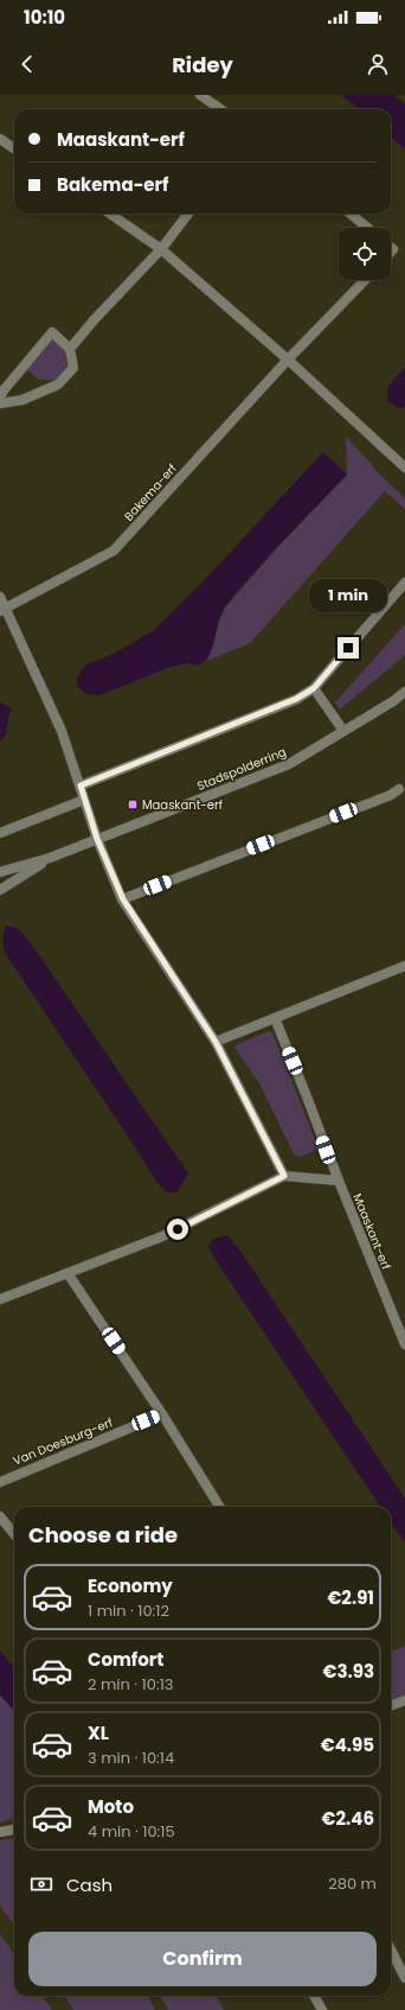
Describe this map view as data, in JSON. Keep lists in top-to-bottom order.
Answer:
{
  "streets": {
    "street": [
      "Bakema-erf",
      "Stadspolderring",
      "Maaskant-erf",
      "Van Doesburg-erf"
    ]
  },
  "places": {
    "transit": ["Maaskant-erf"]
  },
  "page": {
    "status": "10:10",
    "header": "Ridey",
    "banner": ["Maaskant-erf", "Bakema-erf"],
    "bubble": "1 min",
    "heading": "Choose a ride",
    "list": [
      {
        "name": "Economy",
        "note": "1 min · 10:12",
        "value": "€2.91"
      },
      {
        "name": "Comfort",
        "note": "2 min · 10:13",
        "value": "€3.93"
      },
      {
        "name": "XL",
        "note": "3 min · 10:14",
        "value": "€4.95"
      },
      {
        "name": "Moto",
        "note": "4 min · 10:15",
        "value": "€2.46"
      }
    ],
    "pay": ["Cash", "280 m"],
    "buttons": "Confirm"
  }
}
